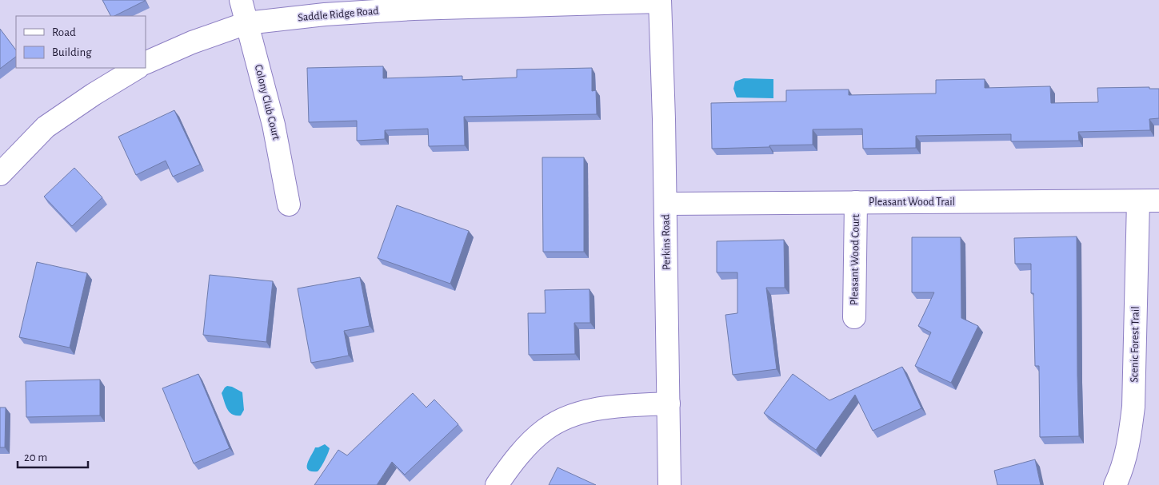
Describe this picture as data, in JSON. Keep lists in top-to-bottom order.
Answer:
{
  "streets": {
    "street": [
      "Saddle Ridge Road",
      "Colony Club Court",
      "Pleasant Wood Trail",
      "Perkins Road",
      "Pleasant Wood Court",
      "Scenic Forest Trail"
    ]
  },
  "crossings": [
    ["Saddle Ridge Road", "Colony Club Court"],
    ["Saddle Ridge Road", "Perkins Road"],
    ["Pleasant Wood Trail", "Perkins Road"],
    ["Pleasant Wood Trail", "Pleasant Wood Court"],
    ["Pleasant Wood Trail", "Scenic Forest Trail"]
  ],
  "legend": ["Road", "Building"],
  "scale_bar": "20 m"
}
